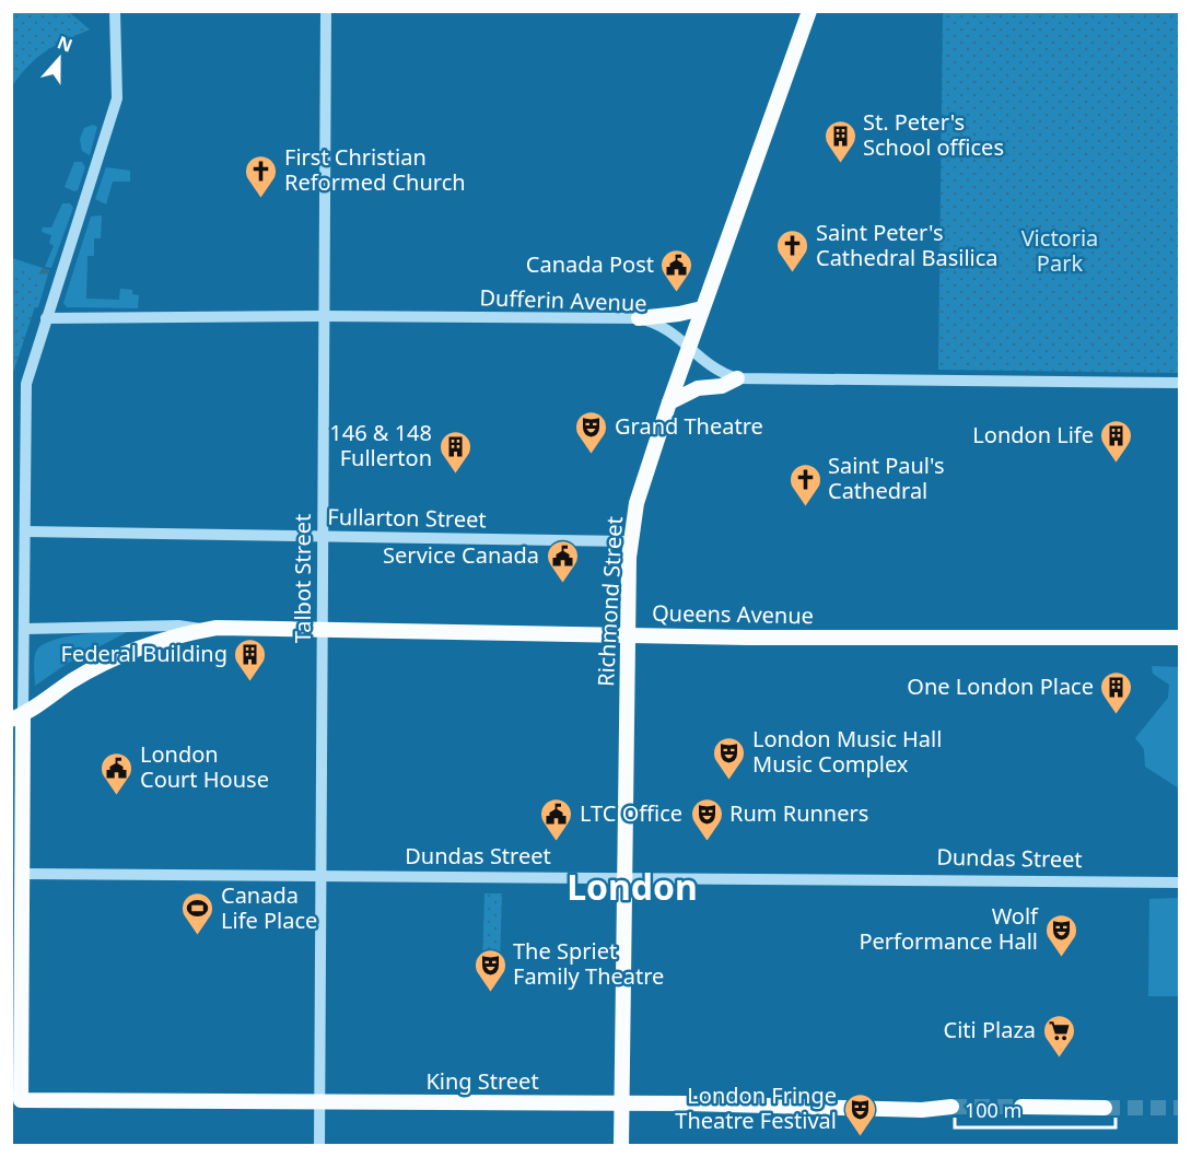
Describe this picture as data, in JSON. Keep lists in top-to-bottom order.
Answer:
{
  "streets": {
    "main road": ["Richmond Street", "Queens Avenue", "King Street"],
    "street": [
      "Dufferin Avenue",
      "Fullarton Street",
      "Talbot Street",
      "Dundas Street"
    ]
  },
  "crossings": [
    ["Dufferin Avenue", "Talbot Street"],
    ["Dufferin Avenue", "Richmond Street"],
    ["Fullarton Street", "Talbot Street"],
    ["Fullarton Street", "Richmond Street"],
    ["Talbot Street", "Queens Avenue"],
    ["Talbot Street", "Dundas Street"],
    ["Talbot Street", "King Street"],
    ["Richmond Street", "Queens Avenue"],
    ["Richmond Street", "Dundas Street"],
    ["Richmond Street", "King Street"]
  ],
  "districts": ["London"],
  "parks": ["Victoria Park"],
  "places": {
    "building": [
      "St. Peter's School offices",
      "London Life",
      "146 & 148 Fullerton",
      "Federal Building",
      "One London Place"
    ],
    "church": ["First Christian Reformed Church", "Saint Peter's Cathedral Basilica", "Saint Paul's Cathedral"],
    "public building": [
      "Canada Post",
      "Service Canada",
      "London Court House",
      "LTC Office"
    ],
    "theatre": [
      "Grand Theatre",
      "London Music Hall Music Complex",
      "Rum Runners",
      "Wolf Performance Hall",
      "The Spriet Family Theatre",
      "London Fringe Theatre Festival"
    ],
    "sports": ["Canada Life Place"],
    "supermarket": ["Citi Plaza"]
  },
  "scale_bar": "100 m",
  "north": "top"
}
